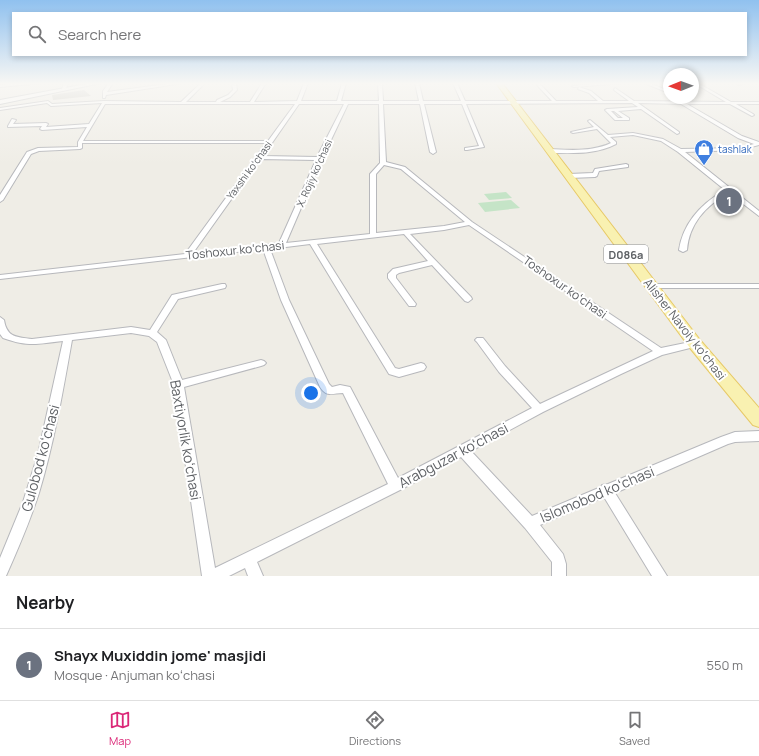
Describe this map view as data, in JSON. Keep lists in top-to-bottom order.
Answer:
{
  "streets": {
    "main road": ["D086a", "Alisher Navoiy koʻchasi"],
    "street": [
      "Yaxshi koʻchasi",
      "X. Rojiy koʻchasi",
      "Toshoxur koʻchasi",
      "Baxtiyorlik koʻchasi",
      "Arabguzar koʻchasi",
      "Gulobod koʻchasi",
      "Islomobod koʻchasi"
    ]
  },
  "crossings": [
    ["Yaxshi koʻchasi", "Toshoxur koʻchasi"],
    ["X. Rojiy koʻchasi", "Toshoxur koʻchasi"],
    ["Toshoxur koʻchasi", "Arabguzar koʻchasi"],
    ["Alisher Navoiy koʻchasi", "Arabguzar koʻchasi"],
    ["Arabguzar koʻchasi", "Islomobod koʻchasi"]
  ],
  "places": {
    "shop": ["tashlak"]
  },
  "north": "left",
  "page": {
    "search": "Search here",
    "pins": "1",
    "heading": "Nearby",
    "list": [
      {
        "mark": "1",
        "name": "Shayx Muxiddin jome' masjidi",
        "note": "Mosque · Anjuman koʻchasi",
        "value": "550 m"
      }
    ],
    "nav": ["Map", "Directions", "Saved"]
  }
}
